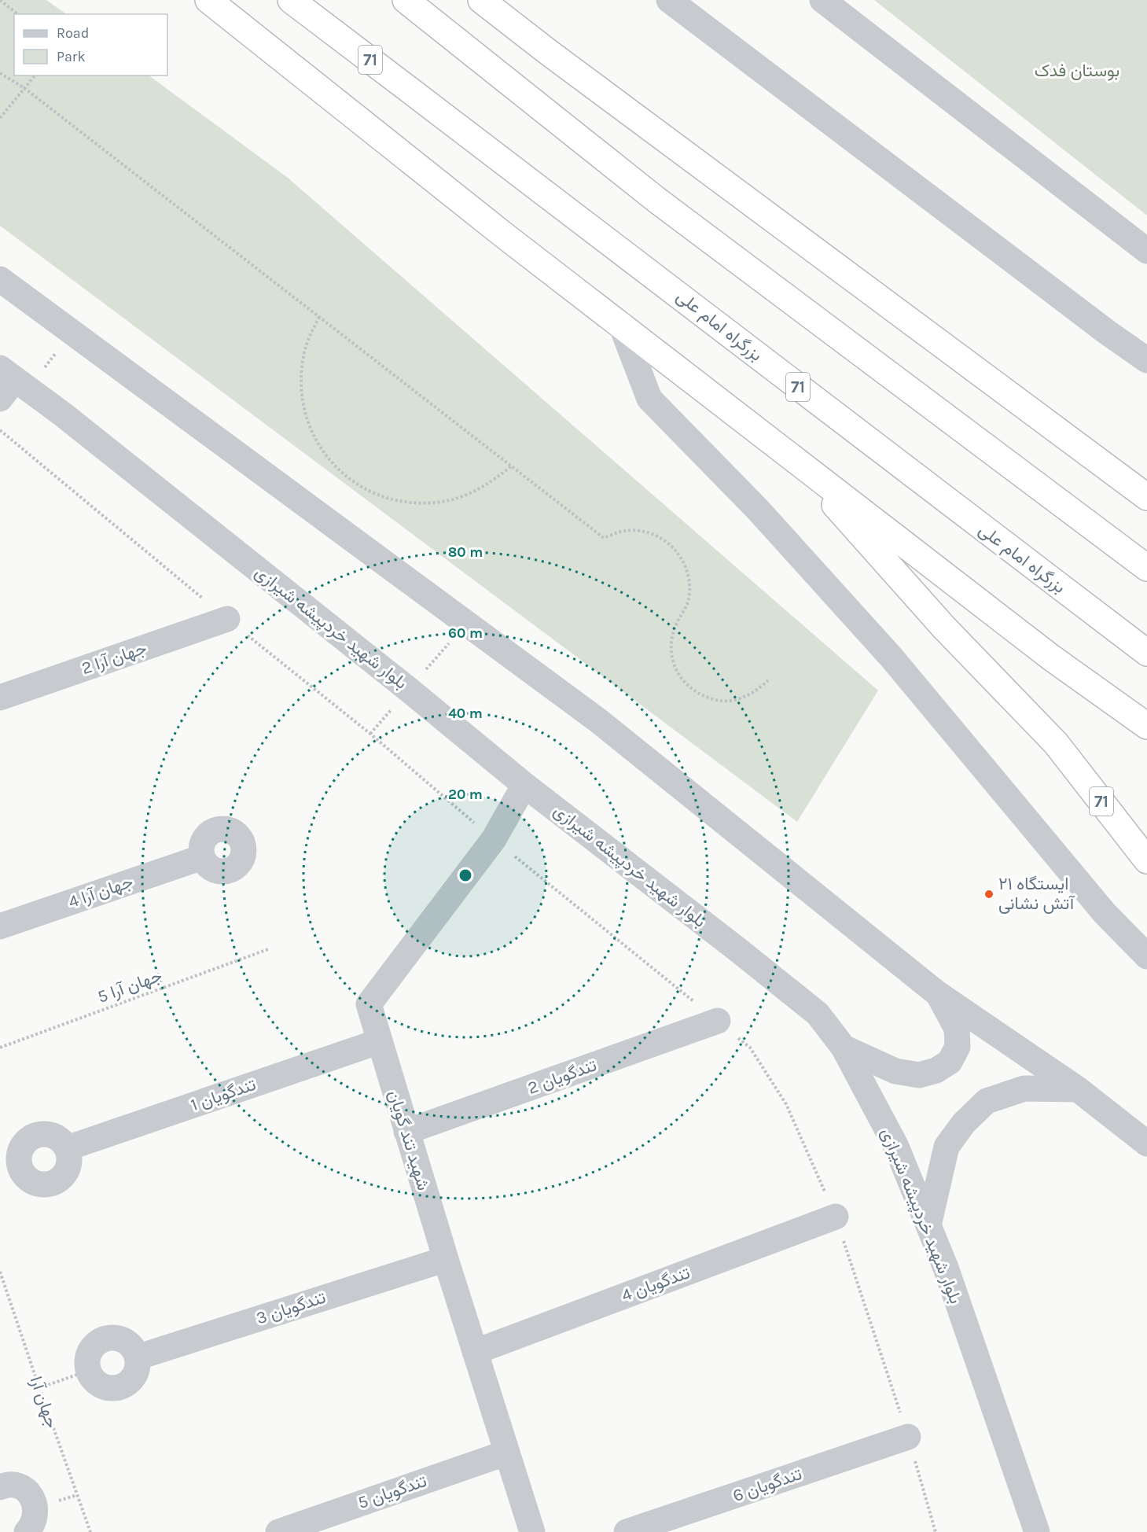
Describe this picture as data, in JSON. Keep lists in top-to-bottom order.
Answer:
{
  "streets": {
    "highway": ["71", "بزرگراه امام علی"],
    "street": [
      "بلوار شهید خردپیشه شیرازی",
      "جهان آرا 2",
      "جهان آرا 4",
      "تندگویان 2",
      "تندگویان 1",
      "شهید تند گویان",
      "تندگویان 4",
      "تندگویان 3",
      "تندگویان 6",
      "تندگویان 5"
    ],
    "path": ["جهان آرا 5", "جهان آرا"]
  },
  "crossings": [
    ["بلوار شهید خردپیشه شیرازی", "شهید تند گویان"],
    ["تندگویان 2", "شهید تند گویان"],
    ["تندگویان 1", "شهید تند گویان"],
    ["شهید تند گویان", "تندگویان 4"],
    ["شهید تند گویان", "تندگویان 3"],
    ["شهید تند گویان", "تندگویان 5"]
  ],
  "parks": ["بوستان فدک"],
  "places": ["ایستگاه ۲۱ آتش نشانی"],
  "legend": ["Road", "Park"],
  "rings": [
    "80 m",
    "60 m",
    "40 m",
    "20 m"
  ]
}
